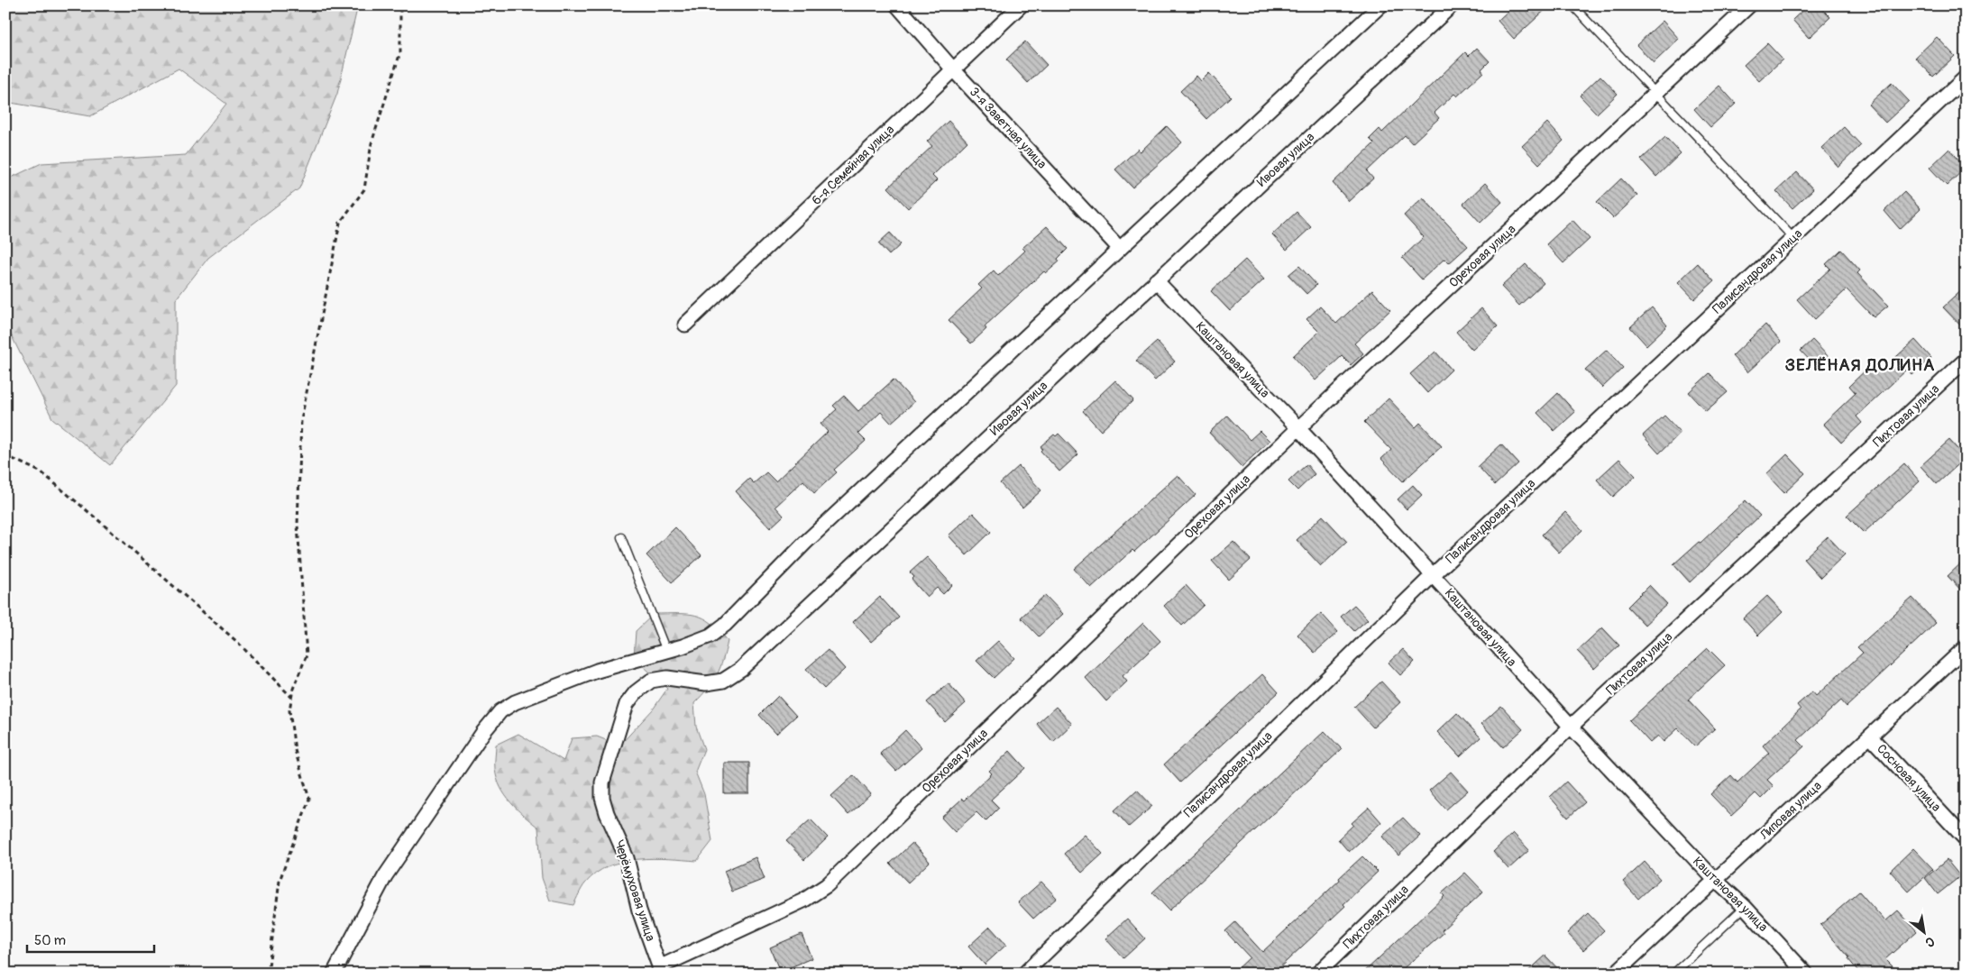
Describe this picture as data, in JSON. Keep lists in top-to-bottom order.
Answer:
{
  "streets": {
    "street": [
      "3-я Заветная улица",
      "Ивовая улица",
      "6-я Семейная улица",
      "Ореховая улица",
      "Палисандровая улица",
      "Каштановая улица",
      "Пихтовая улица",
      "Сосновая улица",
      "Липовая улица",
      "Черёмуховая улица"
    ]
  },
  "crossings": [
    ["3-я Заветная улица", "6-я Семейная улица"],
    ["Ивовая улица", "Каштановая улица"],
    ["Ивовая улица", "Черёмуховая улица"],
    ["Ореховая улица", "Каштановая улица"],
    ["Ореховая улица", "Черёмуховая улица"],
    ["Палисандровая улица", "Каштановая улица"],
    ["Каштановая улица", "Пихтовая улица"],
    ["Каштановая улица", "Липовая улица"],
    ["Сосновая улица", "Липовая улица"]
  ],
  "districts": ["ЗЕЛЁНАЯ ДОЛИНА"],
  "scale_bar": "50 m",
  "north": "bottom right"
}
